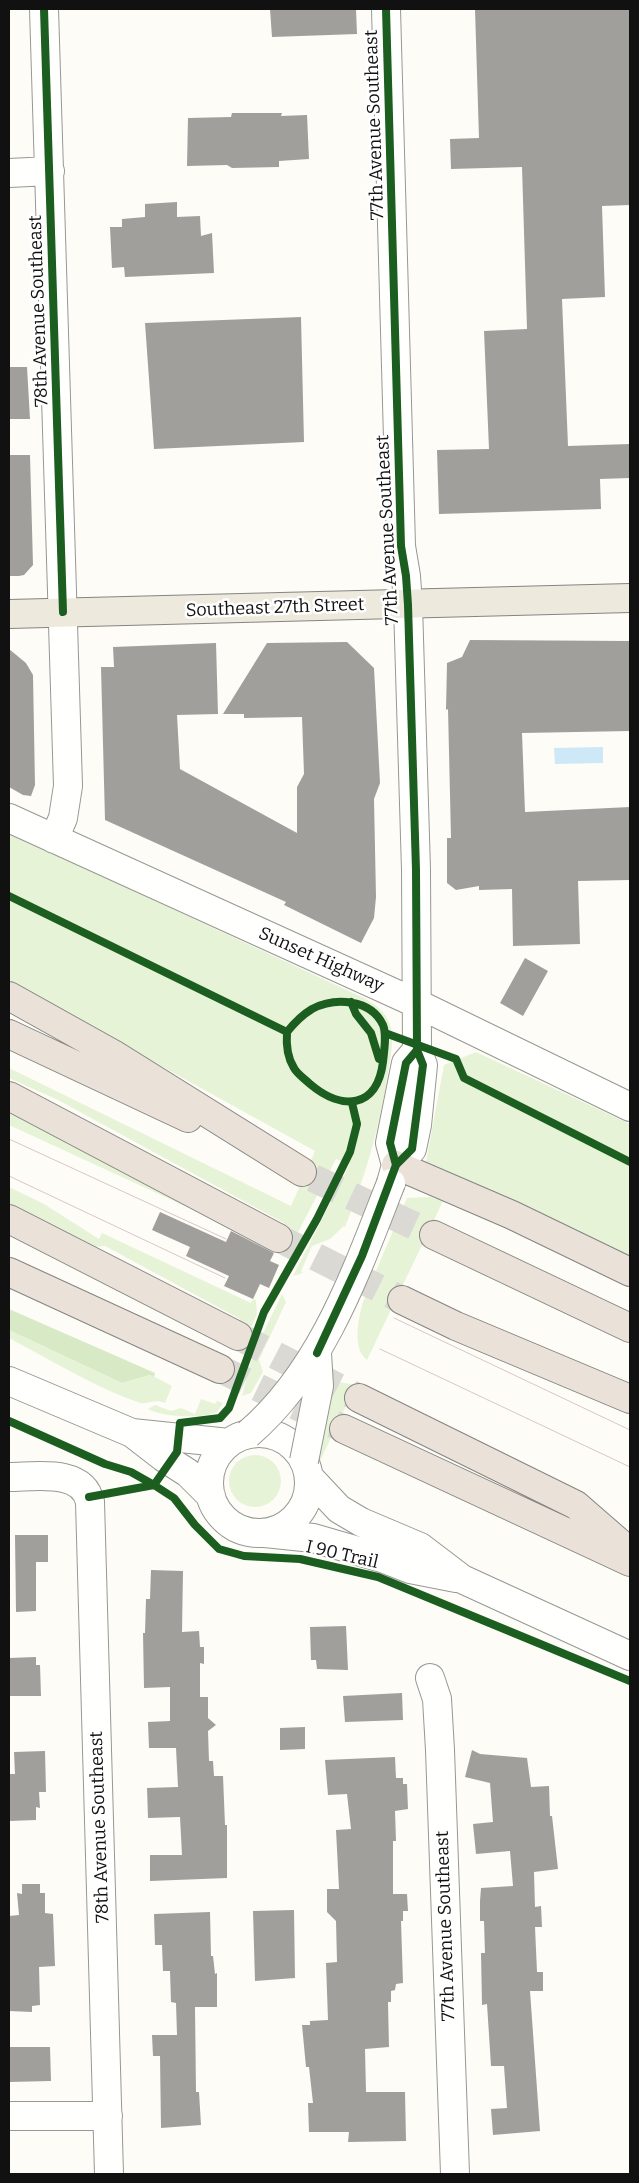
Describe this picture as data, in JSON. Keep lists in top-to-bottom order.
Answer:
{
  "streets": {
    "main road": ["Southeast 27th Street"],
    "street": ["77th Avenue Southeast", "78th Avenue Southeast", "Sunset Highway"],
    "cycle path": ["I 90 Trail"]
  },
  "crossings": [
    ["77th Avenue Southeast", "Southeast 27th Street"],
    ["77th Avenue Southeast", "Sunset Highway"],
    ["78th Avenue Southeast", "Southeast 27th Street"],
    ["78th Avenue Southeast", "Sunset Highway"]
  ]
}
